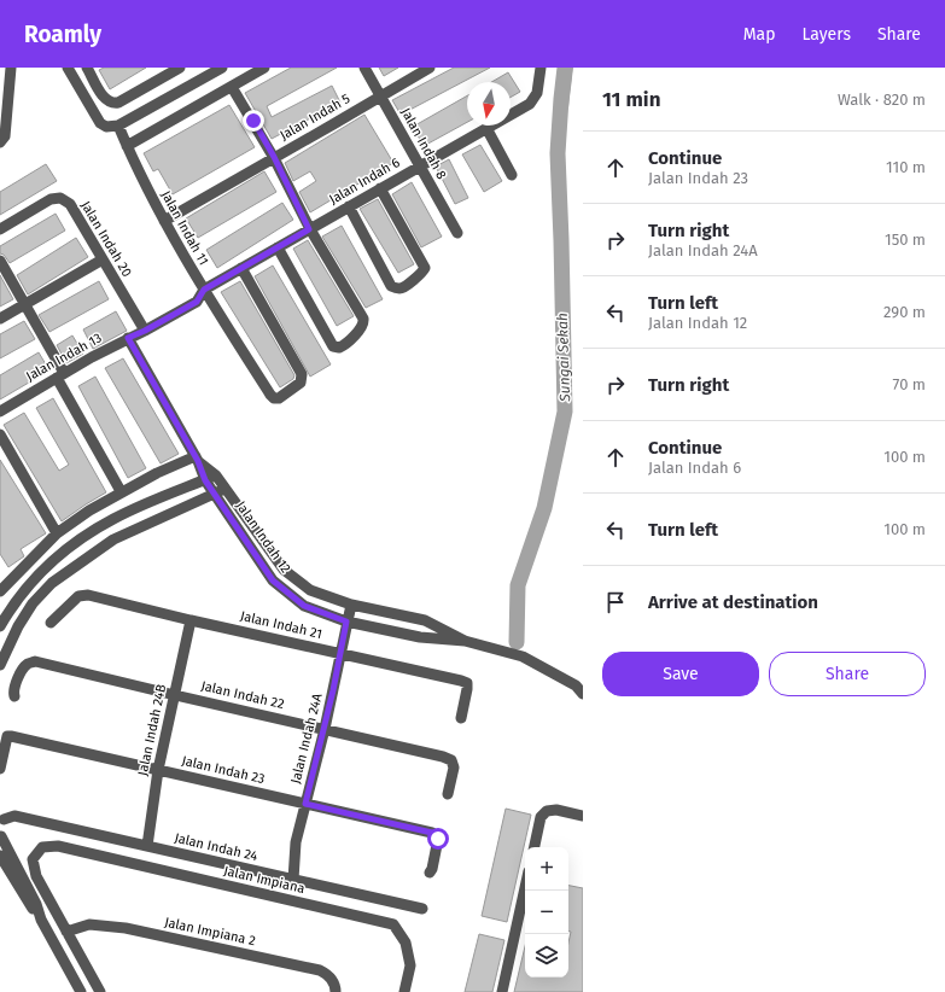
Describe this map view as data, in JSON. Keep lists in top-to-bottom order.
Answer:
{
  "streets": {
    "street": [
      "Jalan Indah 5",
      "Jalan Indah 8",
      "Jalan Indah 6",
      "Jalan Indah 11",
      "Jalan Indah 20",
      "Jalan Indah 13",
      "Jalan Indah 12",
      "Jalan Indah 21",
      "Jalan Indah 22",
      "Jalan Indah 24B",
      "Jalan Indah 24A",
      "Jalan Indah 23",
      "Jalan Indah 24",
      "Jalan Impiana",
      "Jalan Impiana 2"
    ]
  },
  "crossings": [
    ["Jalan Indah 5", "Jalan Indah 8"],
    ["Jalan Indah 5", "Jalan Indah 11"],
    ["Jalan Indah 8", "Jalan Indah 6"],
    ["Jalan Indah 6", "Jalan Indah 11"],
    ["Jalan Indah 6", "Jalan Indah 20"],
    ["Jalan Indah 6", "Jalan Indah 13"],
    ["Jalan Indah 20", "Jalan Indah 13"],
    ["Jalan Indah 13", "Jalan Indah 12"],
    ["Jalan Indah 12", "Jalan Indah 24A"],
    ["Jalan Indah 21", "Jalan Indah 24B"],
    ["Jalan Indah 21", "Jalan Indah 24A"],
    ["Jalan Indah 22", "Jalan Indah 24B"],
    ["Jalan Indah 22", "Jalan Indah 24A"],
    ["Jalan Indah 24B", "Jalan Indah 23"],
    ["Jalan Indah 24B", "Jalan Indah 24"],
    ["Jalan Indah 24A", "Jalan Indah 23"],
    ["Jalan Indah 24A", "Jalan Indah 24"],
    ["Jalan Impiana", "Jalan Impiana 2"]
  ],
  "water": ["Sungai Sekah"],
  "north": "bottom",
  "page": {
    "header": "Roamly",
    "nav": ["Map", "Layers", "Share"],
    "heading": ["11 min", "Walk · 820 m"],
    "list": [
      ["Continue", "Jalan Indah 23", "110 m"],
      ["Turn right", "Jalan Indah 24A", "150 m"],
      ["Turn left", "Jalan Indah 12", "290 m"],
      ["Turn right", "70 m"],
      ["Continue", "Jalan Indah 6", "100 m"],
      ["Turn left", "100 m"],
      "Arrive at destination"
    ],
    "buttons": ["Save", "Share"],
    "map_buttons": ["+", "−"]
  }
}
